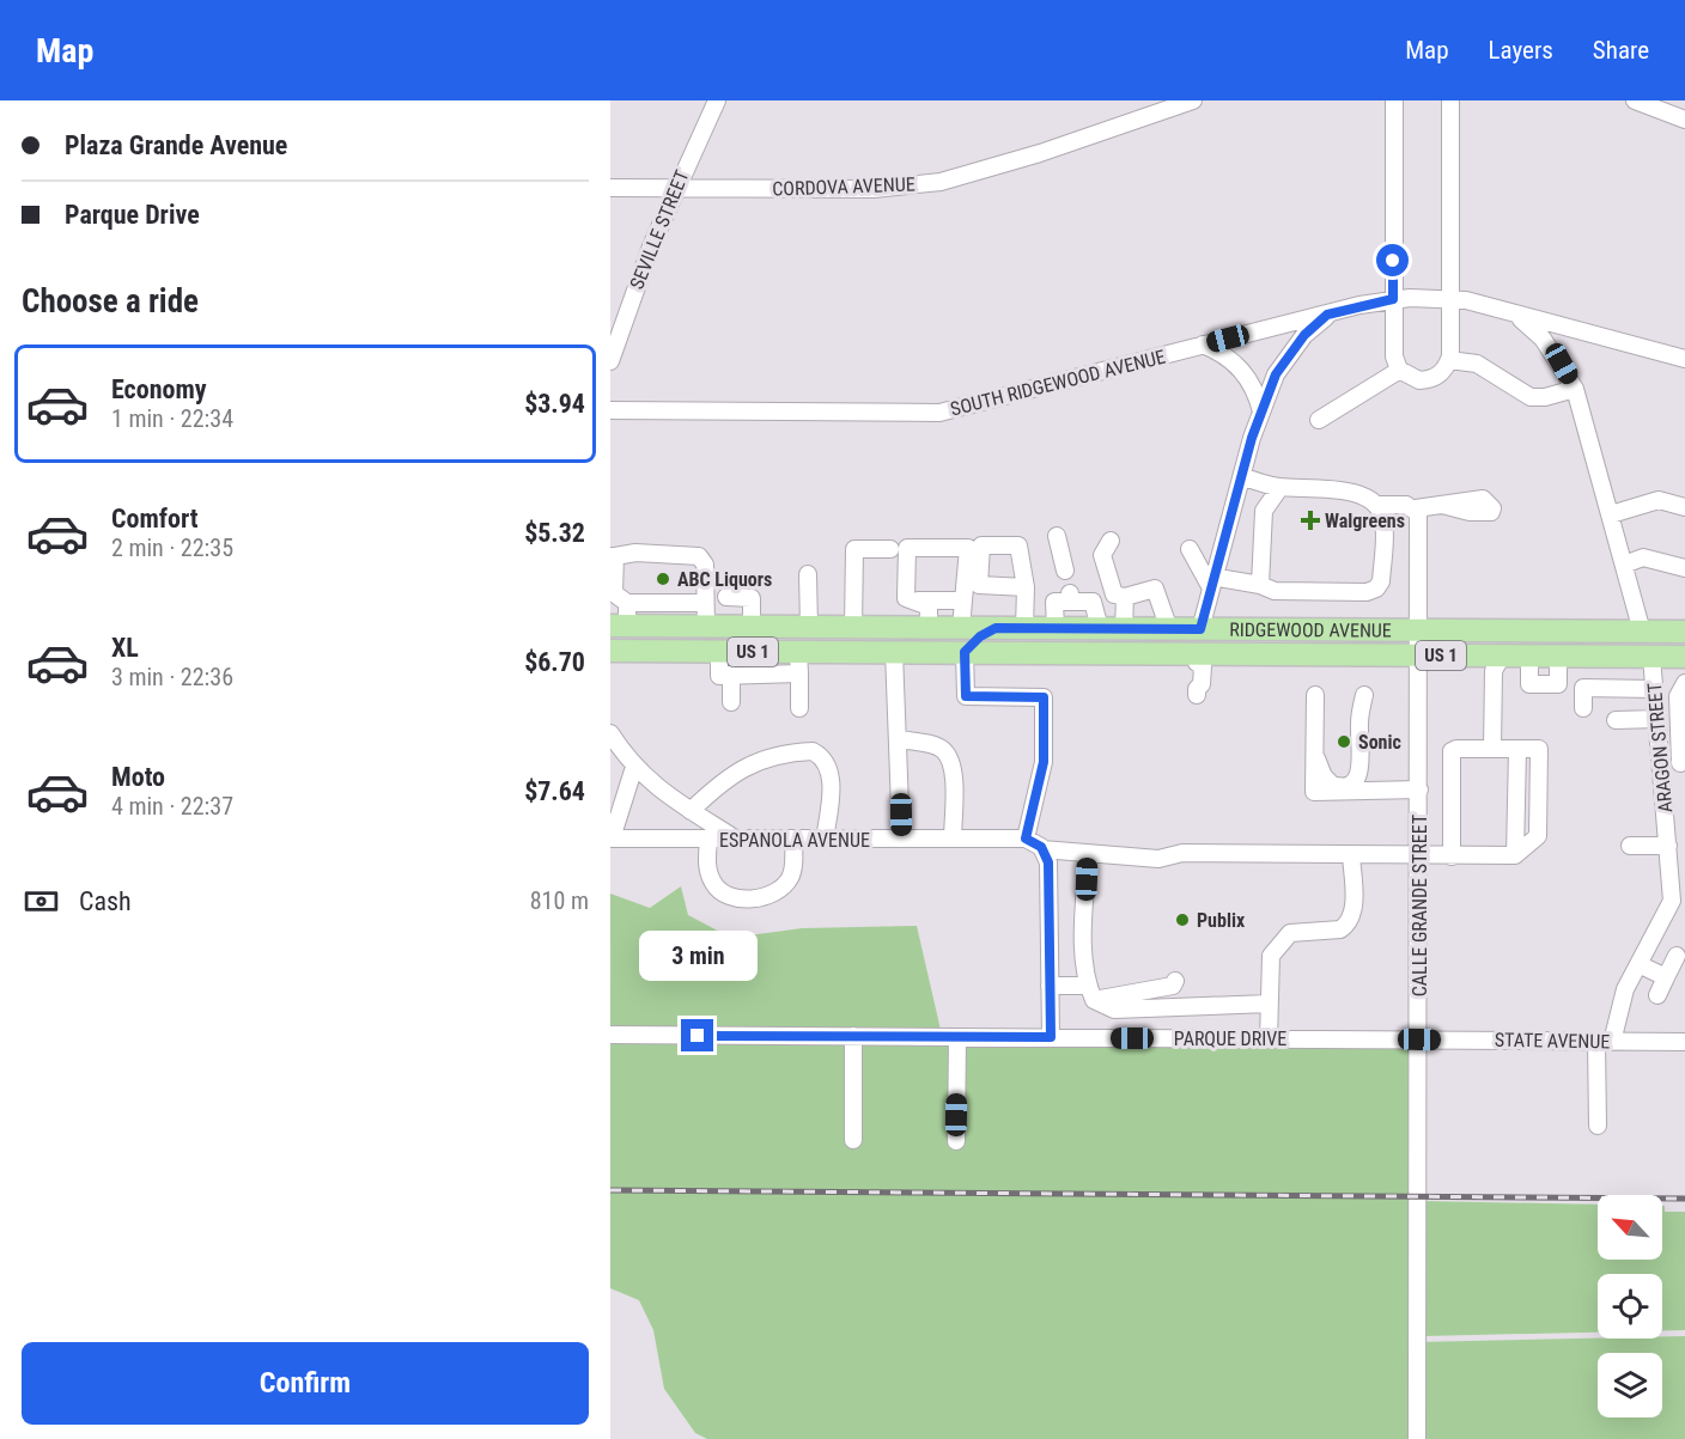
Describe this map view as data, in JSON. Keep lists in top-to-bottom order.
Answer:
{
  "streets": {
    "main road": ["RIDGEWOOD AVENUE", "US 1"],
    "street": [
      "CORDOVA AVENUE",
      "SEVILLE STREET",
      "SOUTH RIDGEWOOD AVENUE",
      "ARAGON STREET",
      "ESPANOLA AVENUE",
      "CALLE GRANDE STREET",
      "PARQUE DRIVE",
      "STATE AVENUE"
    ]
  },
  "crossings": [
    ["CORDOVA AVENUE", "SEVILLE STREET"],
    ["RIDGEWOOD AVENUE", "US 1"],
    ["RIDGEWOOD AVENUE", "ARAGON STREET"],
    ["RIDGEWOOD AVENUE", "CALLE GRANDE STREET"],
    ["ARAGON STREET", "STATE AVENUE"],
    ["CALLE GRANDE STREET", "PARQUE DRIVE"],
    ["CALLE GRANDE STREET", "STATE AVENUE"],
    ["PARQUE DRIVE", "STATE AVENUE"]
  ],
  "places": {
    "health": ["Walgreens"],
    "other": ["ABC Liquors", "Sonic", "Publix"]
  },
  "north": "top left",
  "page": {
    "header": "Map",
    "nav": ["Map", "Layers", "Share"],
    "banner": ["Plaza Grande Avenue", "Parque Drive"],
    "heading": "Choose a ride",
    "list": [
      {
        "name": "Economy",
        "note": "1 min · 22:34",
        "value": "$3.94"
      },
      {
        "name": "Comfort",
        "note": "2 min · 22:35",
        "value": "$5.32"
      },
      {
        "name": "XL",
        "note": "3 min · 22:36",
        "value": "$6.70"
      },
      {
        "name": "Moto",
        "note": "4 min · 22:37",
        "value": "$7.64"
      }
    ],
    "pay": ["Cash", "810 m"],
    "bubble": "3 min",
    "buttons": "Confirm"
  }
}
